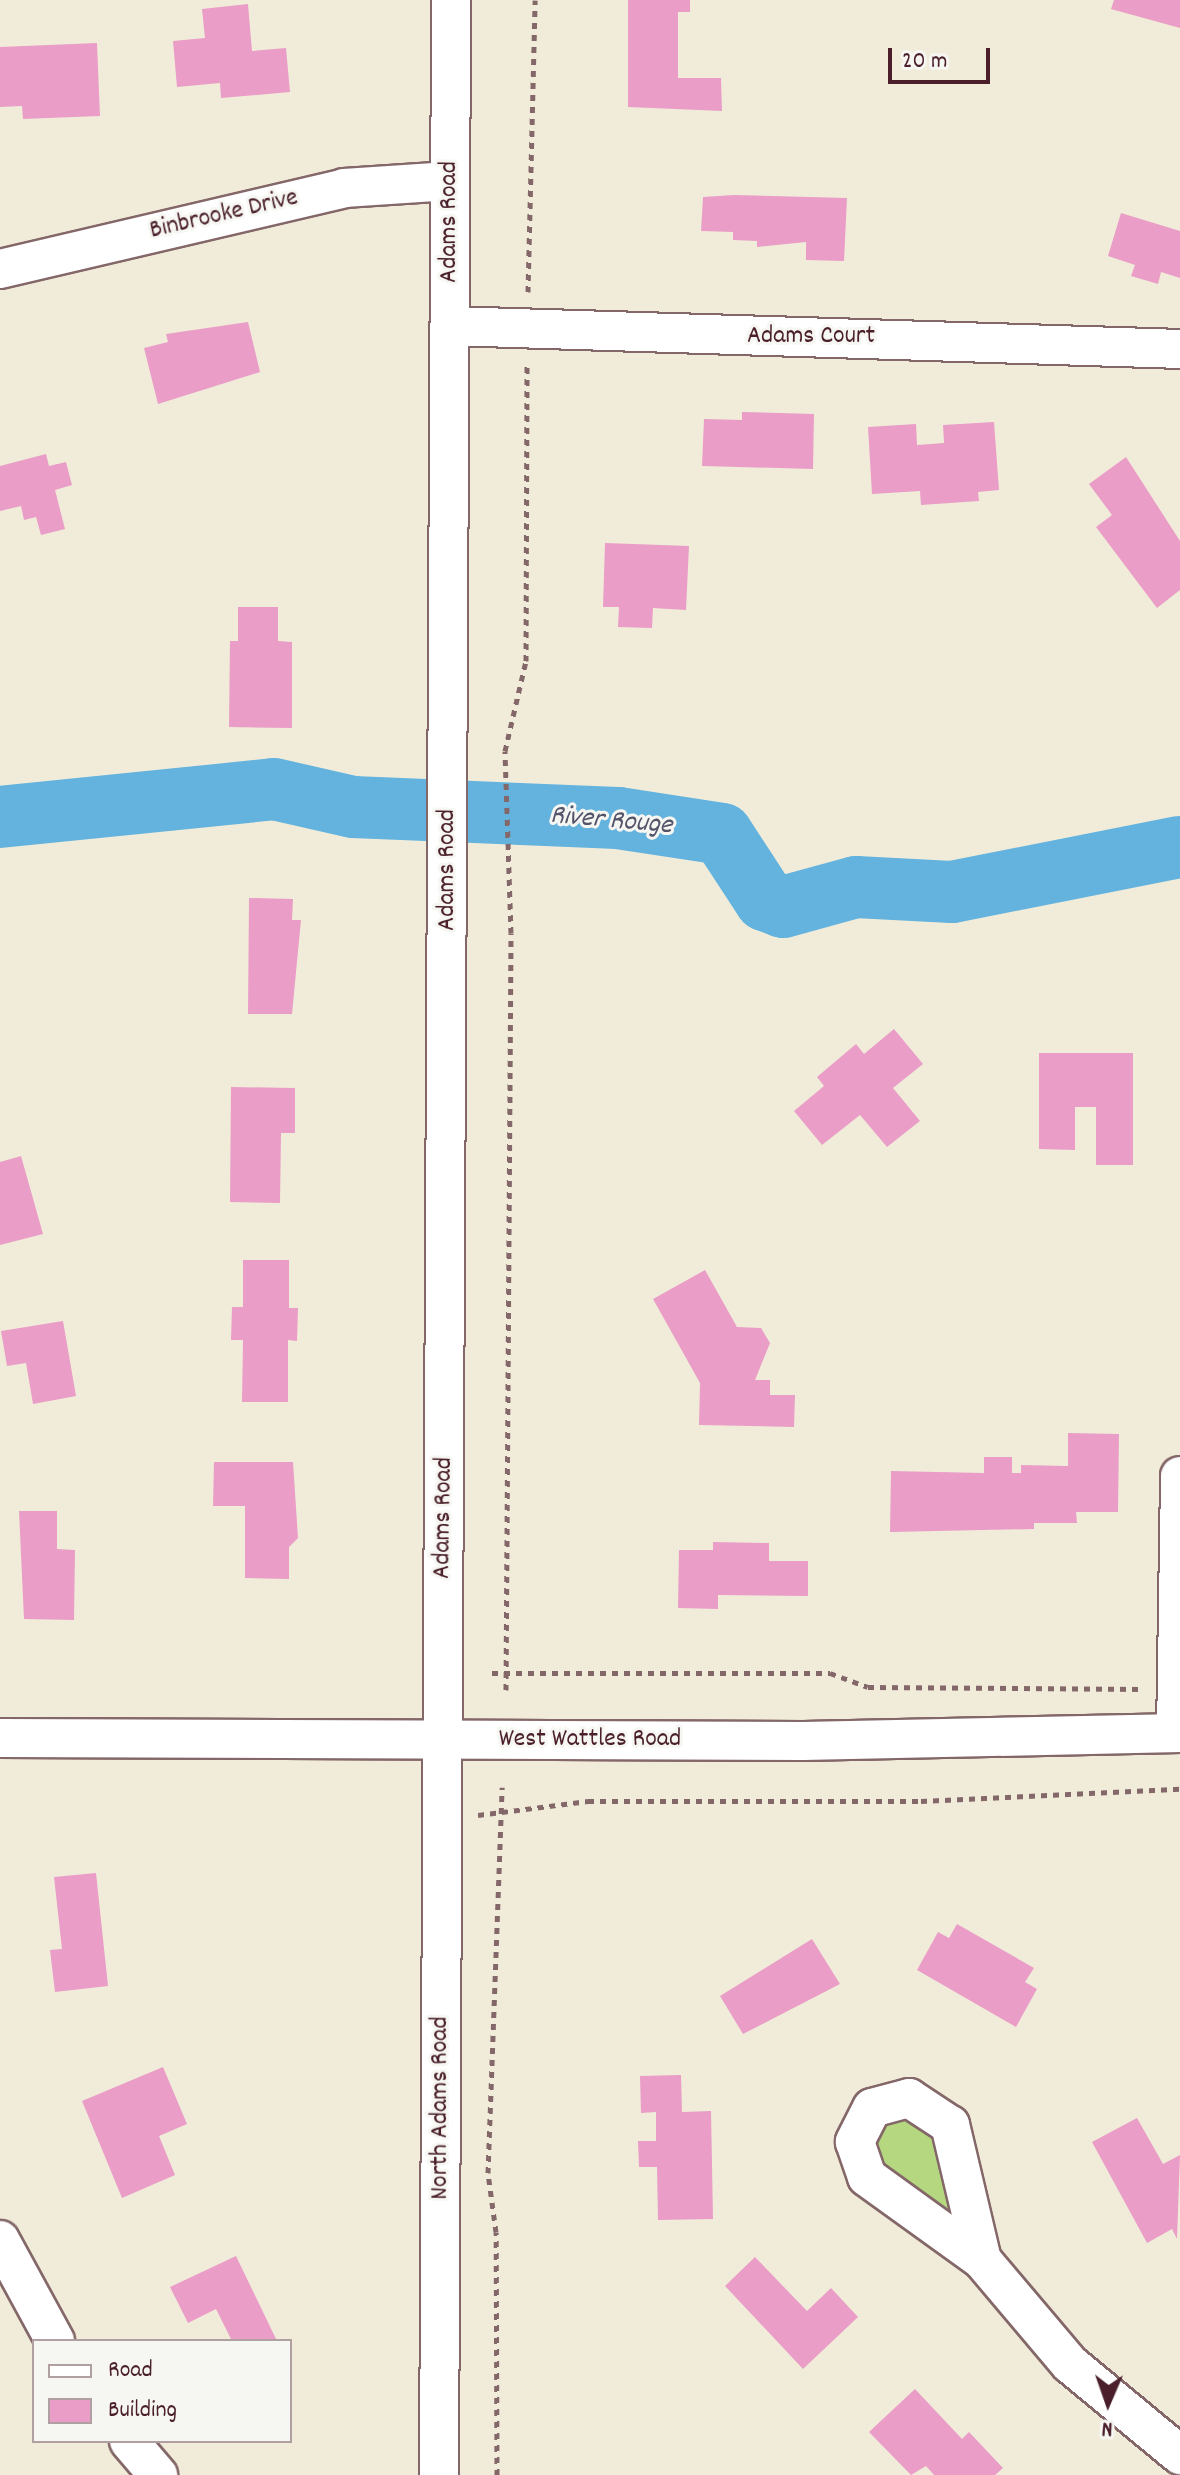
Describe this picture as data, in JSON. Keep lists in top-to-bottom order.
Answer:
{
  "streets": {
    "street": [
      "Binbrooke Drive",
      "Adams Road",
      "Adams Court",
      "West Wattles Road",
      "North Adams Road"
    ]
  },
  "crossings": [
    ["Binbrooke Drive", "Adams Road"],
    ["Adams Road", "Adams Court"],
    ["Adams Road", "West Wattles Road"],
    ["Adams Road", "North Adams Road"],
    ["West Wattles Road", "North Adams Road"]
  ],
  "water": ["River Rouge"],
  "legend": ["Road", "Building"],
  "scale_bar": "20 m",
  "north": "bottom"
}
